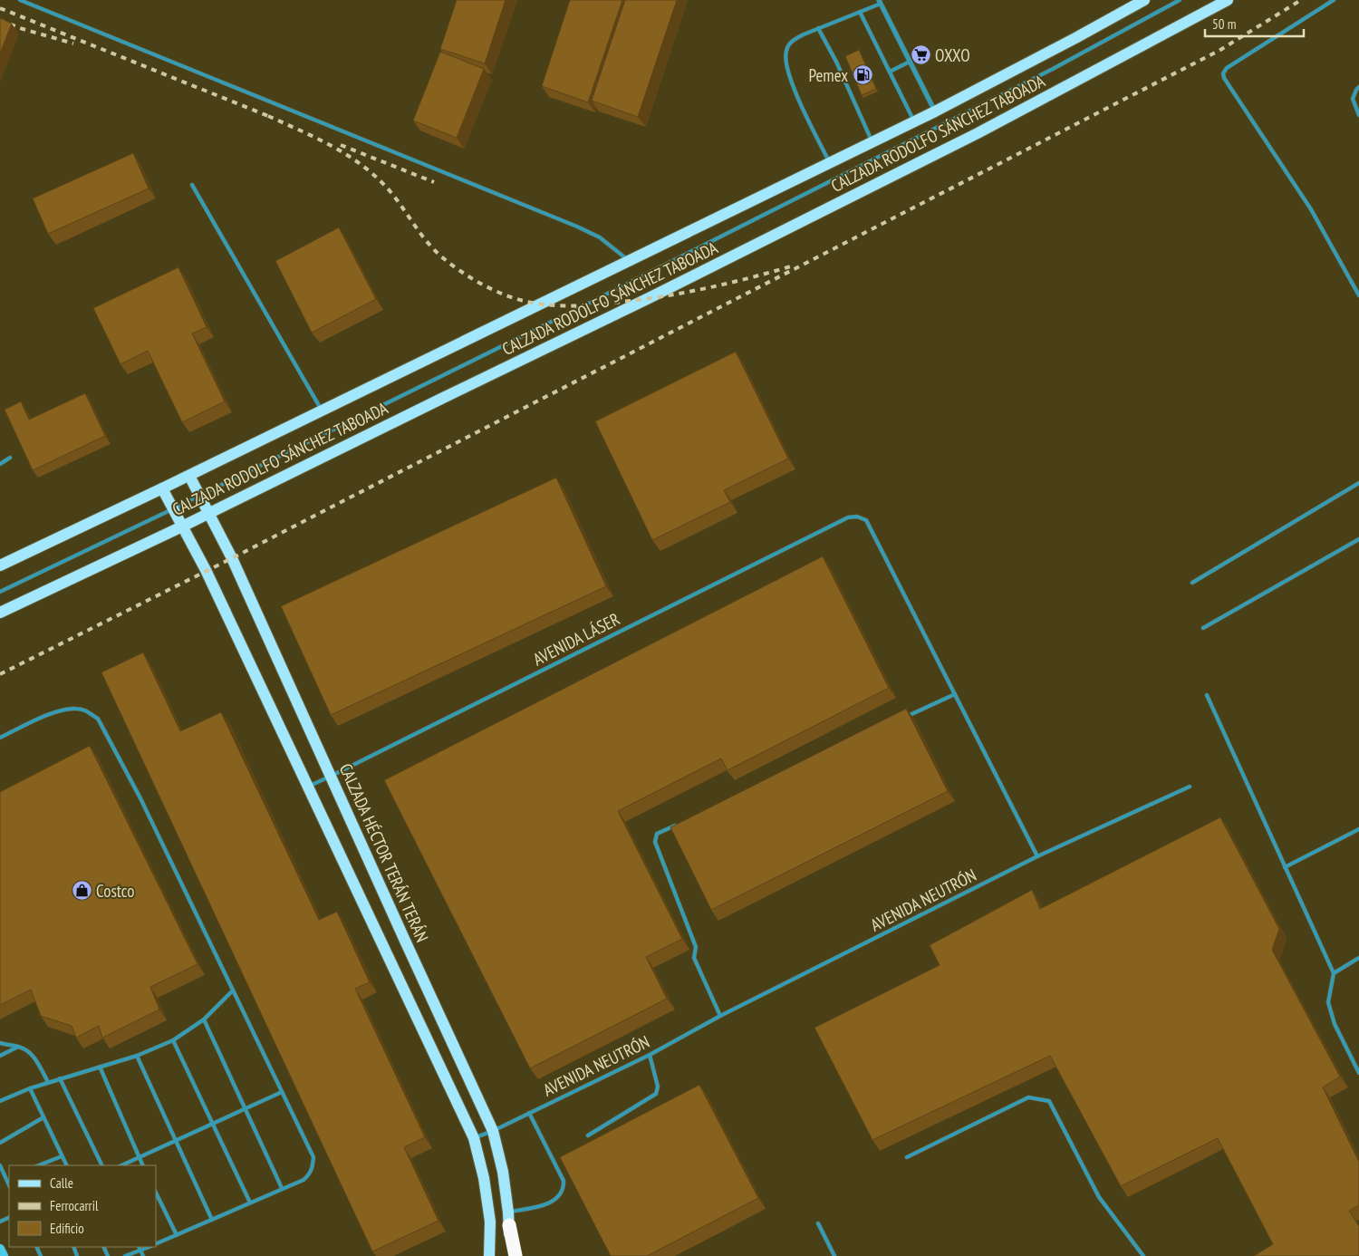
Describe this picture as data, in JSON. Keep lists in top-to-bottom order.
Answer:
{
  "streets": {
    "main road": ["CALZADA RODOLFO SÁNCHEZ TABOADA", "CALZADA HÉCTOR TERÁN TERÁN"],
    "lane": ["AVENIDA LÁSER", "AVENIDA NEUTRÓN"]
  },
  "crossings": [
    ["CALZADA RODOLFO SÁNCHEZ TABOADA", "CALZADA HÉCTOR TERÁN TERÁN"],
    ["AVENIDA LÁSER", "CALZADA HÉCTOR TERÁN TERÁN"],
    ["CALZADA HÉCTOR TERÁN TERÁN", "AVENIDA NEUTRÓN"]
  ],
  "places": {
    "supermarket": ["OXXO"],
    "fuel station": ["Pemex"],
    "shop": ["Costco"]
  },
  "legend": ["Calle", "Ferrocarril", "Edificio"],
  "scale_bar": "50 m"
}
